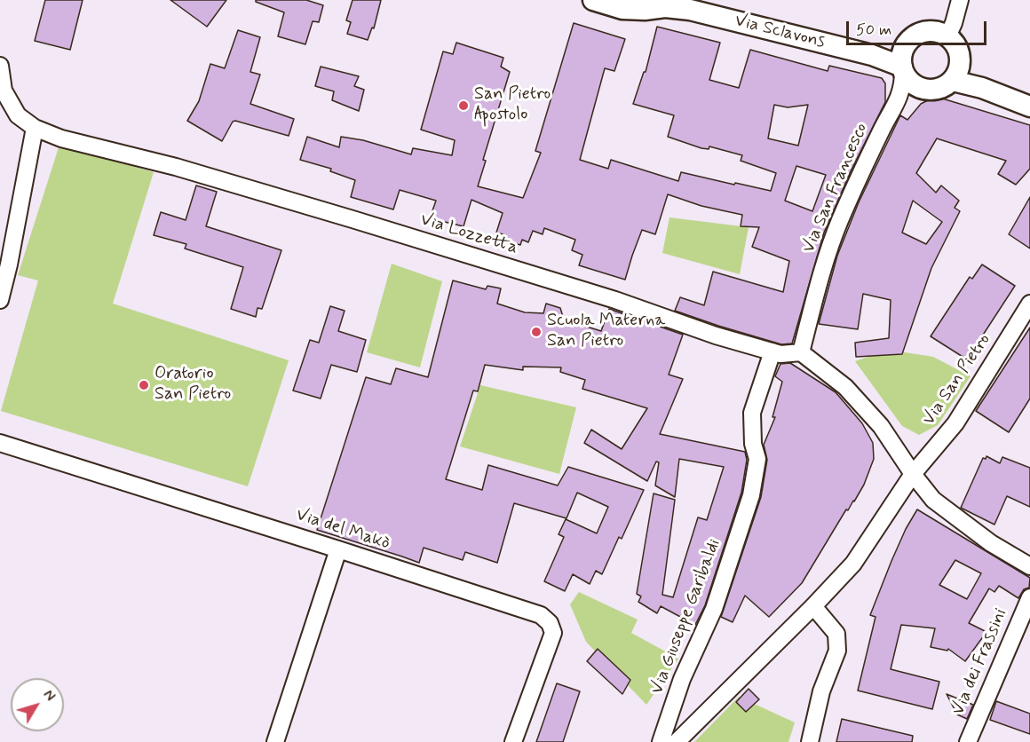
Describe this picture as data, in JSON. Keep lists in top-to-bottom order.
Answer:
{
  "streets": {
    "street": [
      "Via Sclavons",
      "Via San Francesco",
      "Via Lozzetta",
      "Via San Pietro",
      "Via del Makò",
      "Via Giuseppe Garibaldi",
      "Via dei Frassini"
    ]
  },
  "crossings": [
    ["Via Sclavons", "Via San Francesco"],
    ["Via San Francesco", "Via Lozzetta"],
    ["Via Lozzetta", "Via Giuseppe Garibaldi"]
  ],
  "places": ["San Pietro Apostolo", "Scuola Materna San Pietro", "Oratorio San Pietro"],
  "scale_bar": "50 m",
  "north": "top right"
}
